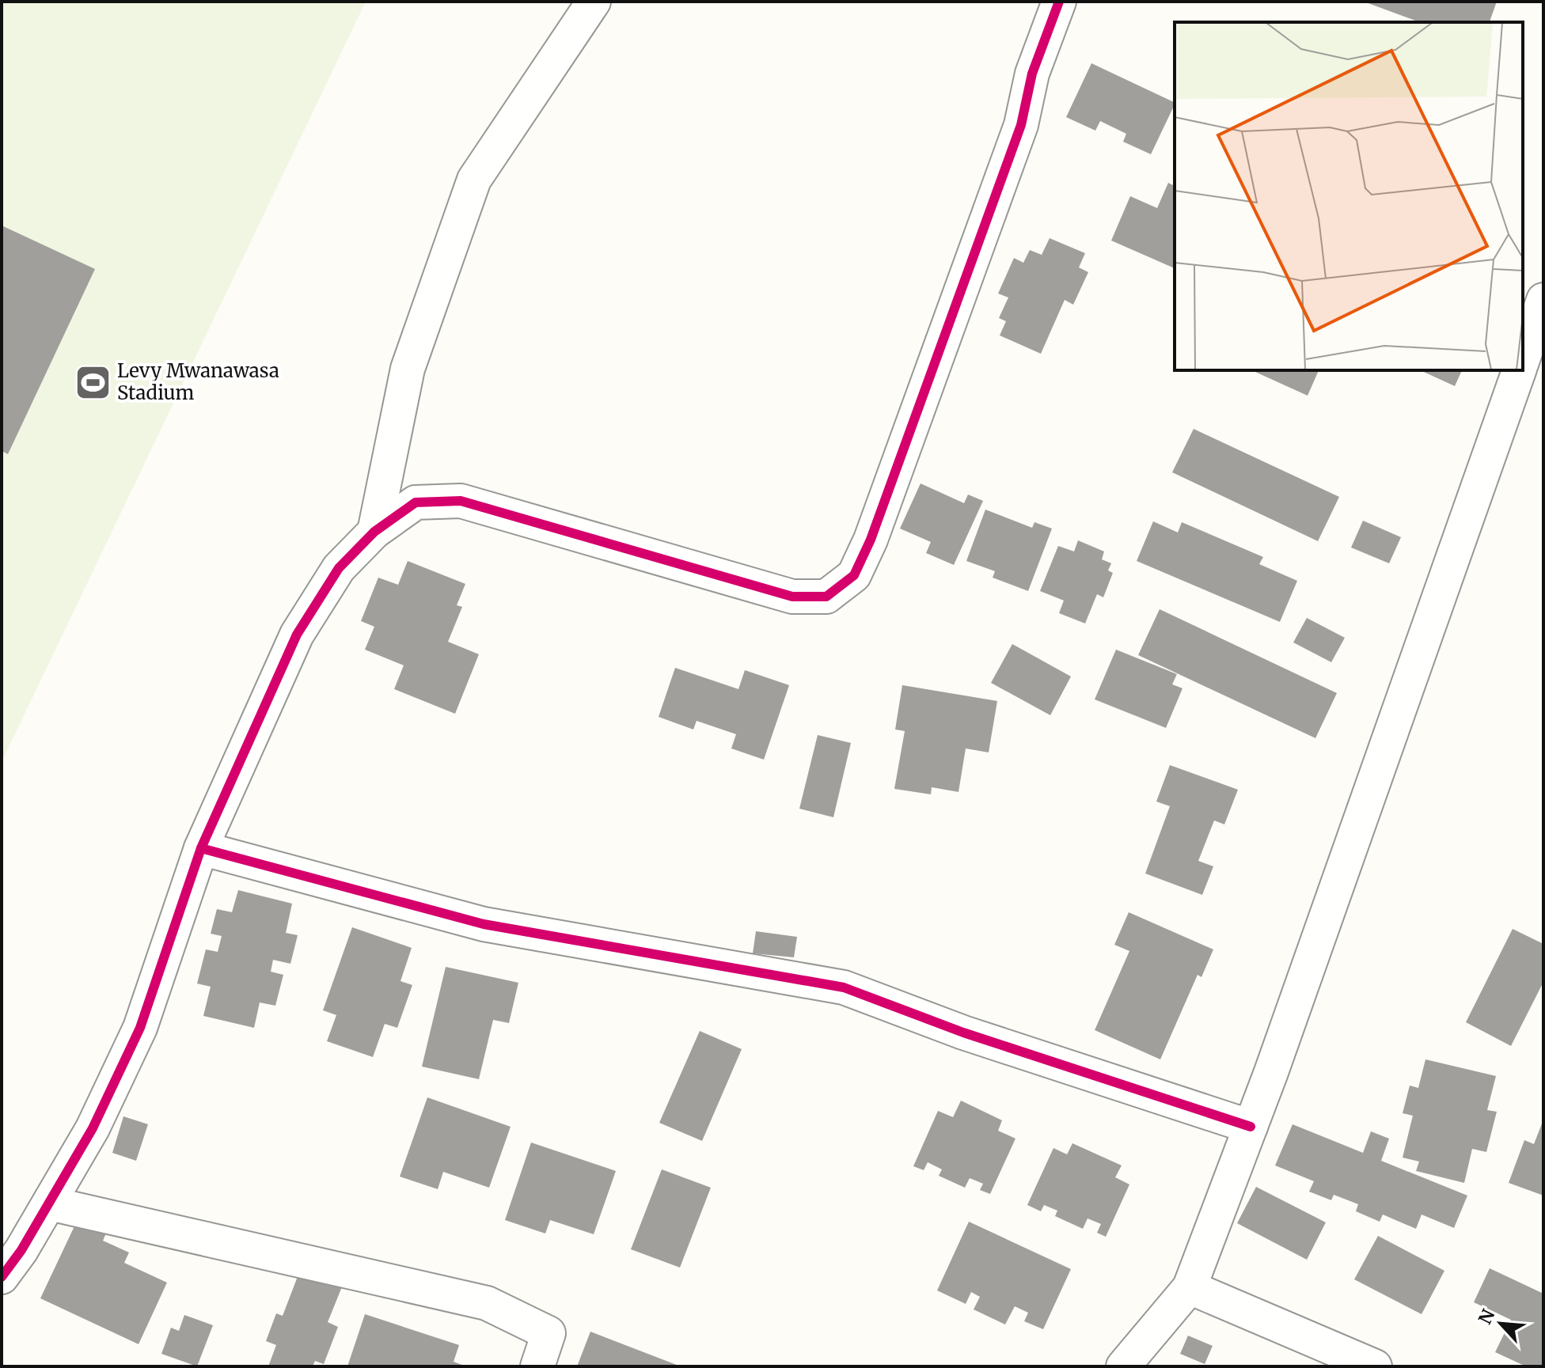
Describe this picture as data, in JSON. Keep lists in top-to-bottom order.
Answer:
{
  "places": {
    "sports": ["Levy Mwanawasa Stadium"]
  },
  "north": "top left"
}
